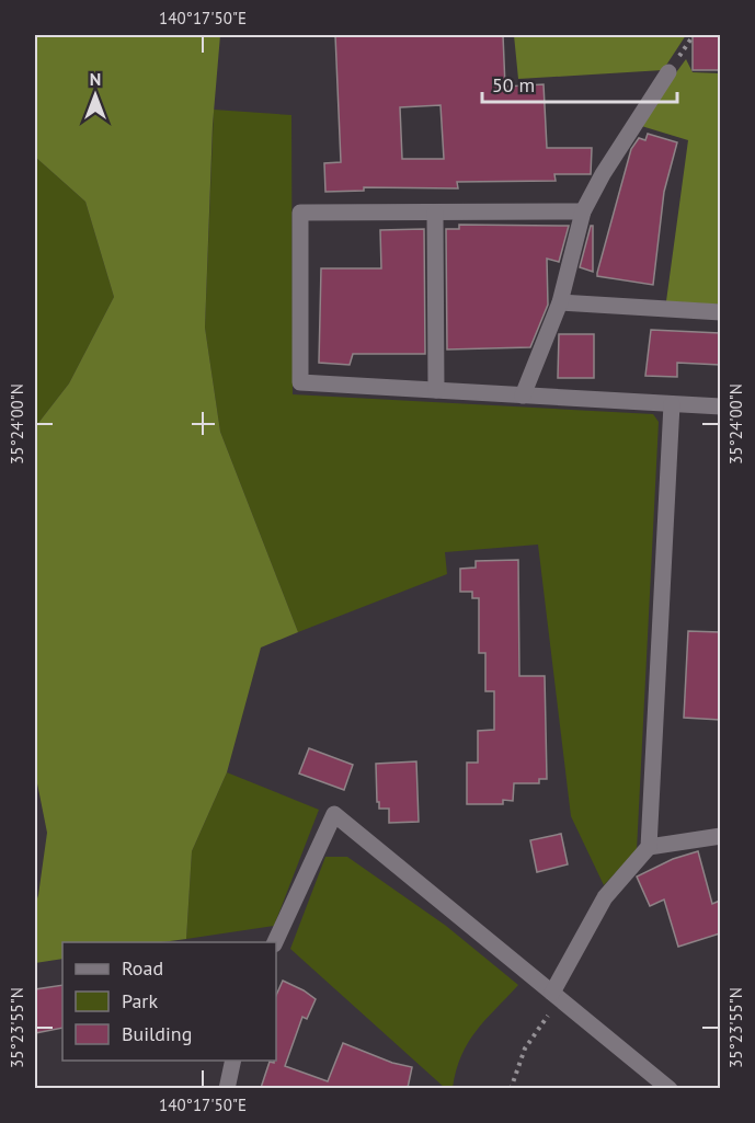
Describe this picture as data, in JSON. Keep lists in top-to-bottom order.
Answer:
{
  "legend": ["Road", "Park", "Building"],
  "scale_bar": "50 m",
  "north": "top",
  "coordinates": ["140°17'50\"E", "35°24'00\"N", "35°23'55\"N"]
}
